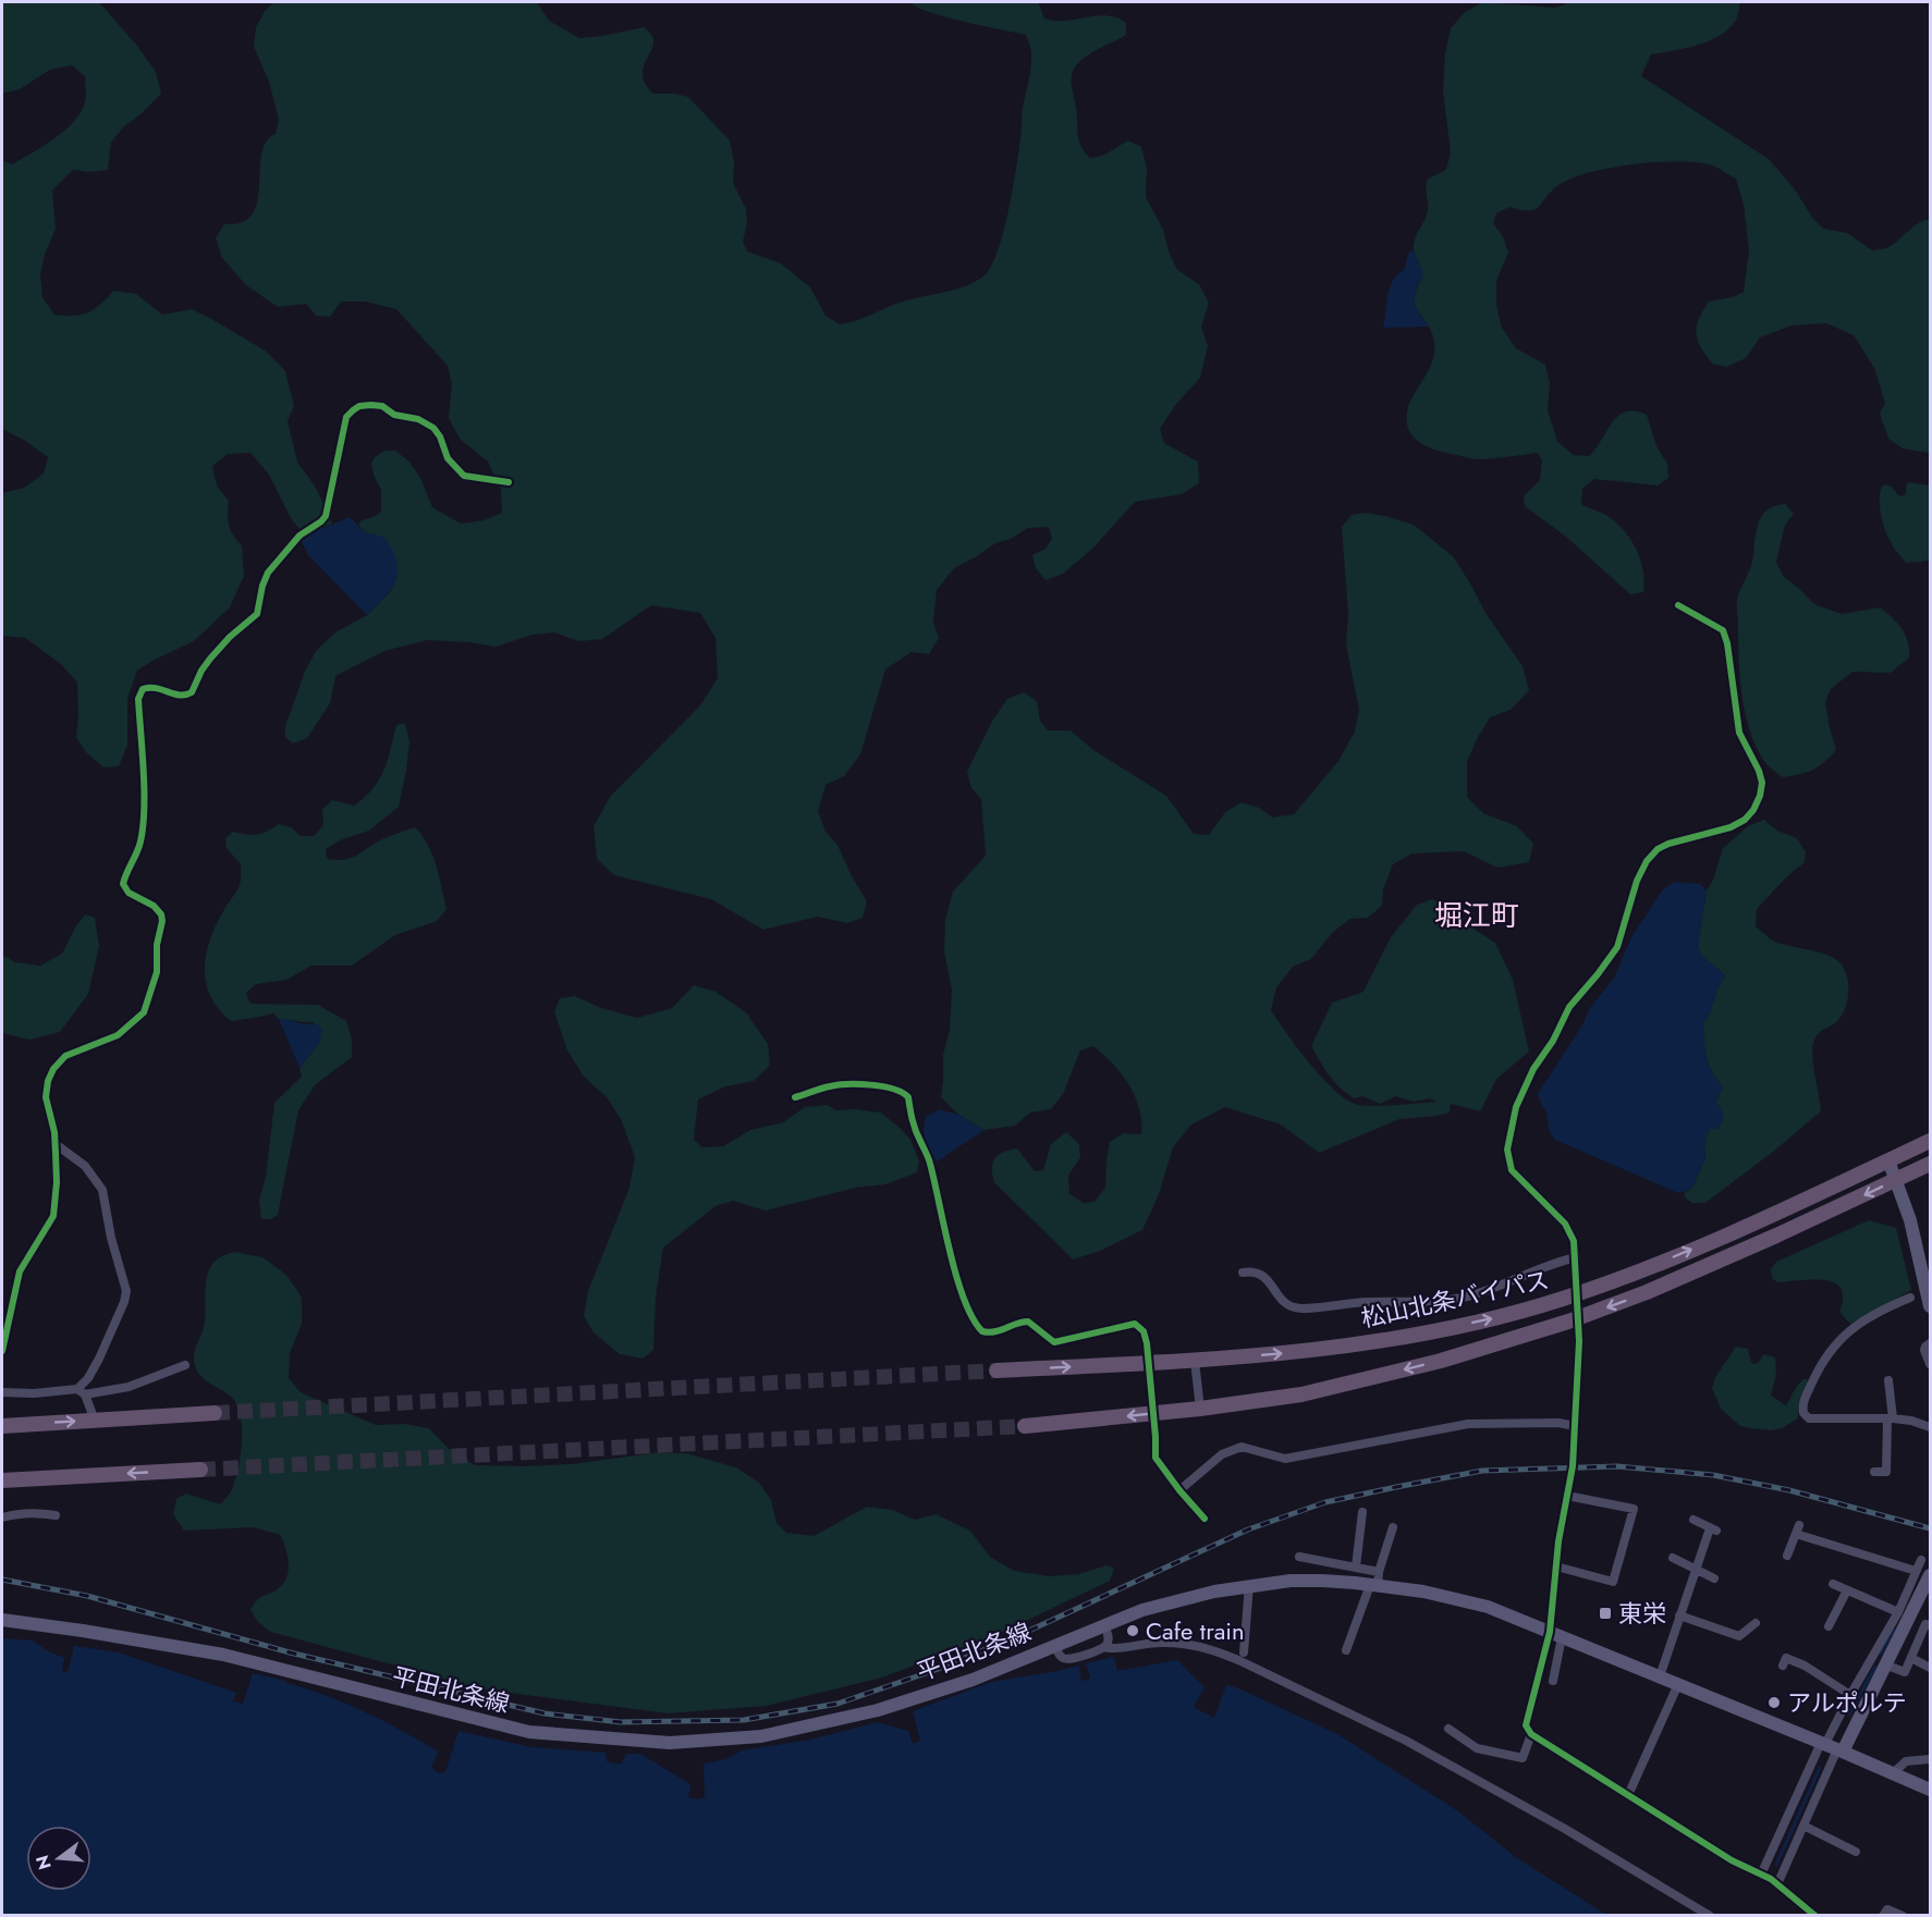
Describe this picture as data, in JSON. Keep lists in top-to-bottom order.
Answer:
{
  "streets": {
    "highway": ["松山北条バイパス"],
    "main road": ["平田北条線"]
  },
  "districts": ["堀江町"],
  "places": {
    "transit": ["東栄"],
    "other": ["Cafe train", "アルポルテ"]
  },
  "north": "left"
}
